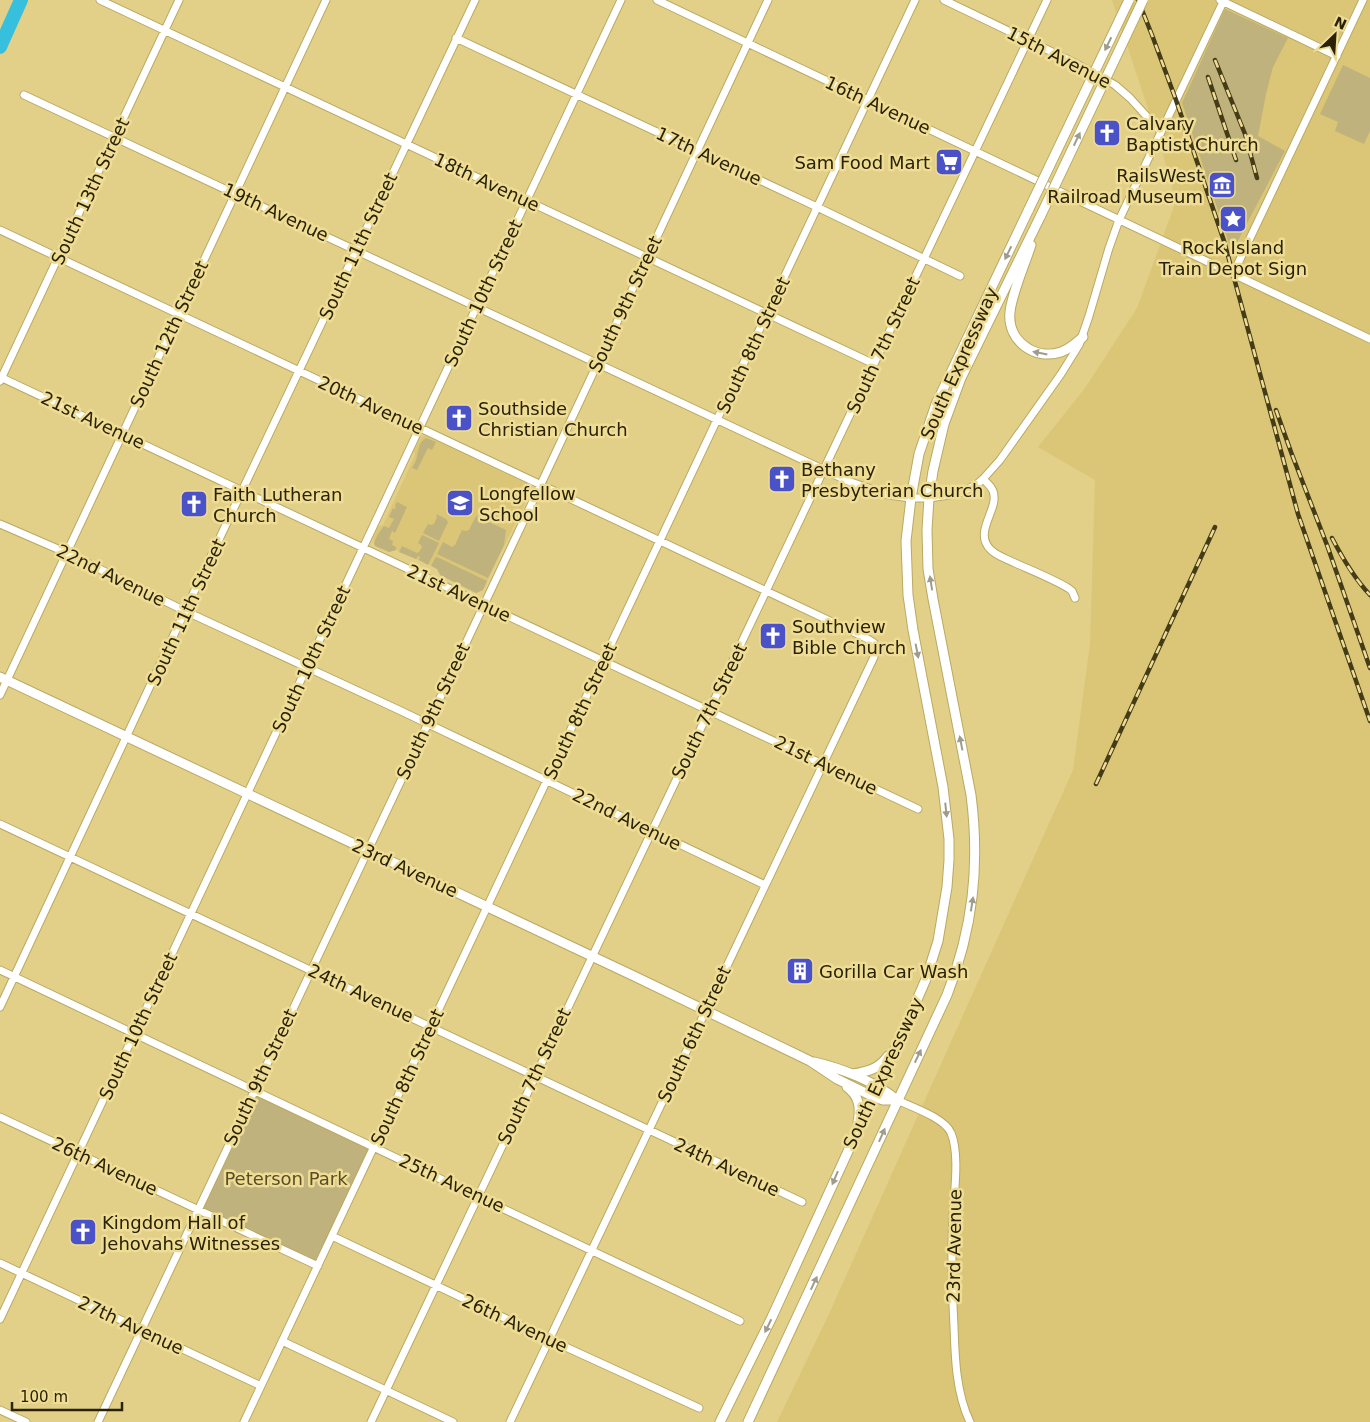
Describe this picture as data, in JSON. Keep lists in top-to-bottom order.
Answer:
{
  "streets": {
    "main road": ["South Expressway", "23rd Avenue"],
    "street": [
      "15th Avenue",
      "16th Avenue",
      "17th Avenue",
      "18th Avenue",
      "South 13th Street",
      "19th Avenue",
      "South 11th Street",
      "South 10th Street",
      "South 9th Street",
      "South 12th Street",
      "South 8th Street",
      "South 7th Street",
      "20th Avenue",
      "21st Avenue",
      "22nd Avenue",
      "24th Avenue",
      "South 6th Street",
      "26th Avenue",
      "25th Avenue",
      "27th Avenue"
    ]
  },
  "crossings": [
    ["15th Avenue", "South 7th Street"],
    ["16th Avenue", "South 9th Street"],
    ["16th Avenue", "South 8th Street"],
    ["16th Avenue", "South 7th Street"],
    ["17th Avenue", "South 11th Street"],
    ["17th Avenue", "South 10th Street"],
    ["17th Avenue", "South 9th Street"],
    ["17th Avenue", "South 8th Street"],
    ["17th Avenue", "South 7th Street"],
    ["18th Avenue", "South 13th Street"],
    ["18th Avenue", "South 11th Street"],
    ["18th Avenue", "South 10th Street"],
    ["18th Avenue", "South 9th Street"],
    ["18th Avenue", "South 12th Street"],
    ["18th Avenue", "South 8th Street"],
    ["18th Avenue", "South 7th Street"],
    ["South 13th Street", "19th Avenue"],
    ["South 13th Street", "20th Avenue"],
    ["South 13th Street", "21st Avenue"],
    ["19th Avenue", "South 11th Street"],
    ["19th Avenue", "South 10th Street"],
    ["19th Avenue", "South 9th Street"],
    ["19th Avenue", "South 12th Street"],
    ["19th Avenue", "South 8th Street"],
    ["19th Avenue", "South 7th Street"],
    ["19th Avenue", "South Expressway"],
    ["South 11th Street", "20th Avenue"],
    ["South 11th Street", "21st Avenue"],
    ["South 11th Street", "22nd Avenue"],
    ["South 11th Street", "23rd Avenue"],
    ["South 11th Street", "24th Avenue"],
    ["South 11th Street", "25th Avenue"],
    ["South 10th Street", "20th Avenue"],
    ["South 10th Street", "21st Avenue"],
    ["South 10th Street", "22nd Avenue"],
    ["South 10th Street", "23rd Avenue"],
    ["South 10th Street", "24th Avenue"],
    ["South 10th Street", "26th Avenue"],
    ["South 10th Street", "25th Avenue"],
    ["South 10th Street", "27th Avenue"],
    ["South 9th Street", "20th Avenue"],
    ["South 9th Street", "21st Avenue"],
    ["South 9th Street", "22nd Avenue"],
    ["South 9th Street", "23rd Avenue"],
    ["South 9th Street", "24th Avenue"],
    ["South 9th Street", "26th Avenue"],
    ["South 9th Street", "25th Avenue"],
    ["South 9th Street", "27th Avenue"],
    ["South 12th Street", "20th Avenue"],
    ["South 12th Street", "21st Avenue"],
    ["South 12th Street", "22nd Avenue"],
    ["South 12th Street", "23rd Avenue"],
    ["South 8th Street", "20th Avenue"],
    ["South 8th Street", "21st Avenue"],
    ["South 8th Street", "22nd Avenue"],
    ["South 8th Street", "23rd Avenue"],
    ["South 8th Street", "24th Avenue"],
    ["South 8th Street", "26th Avenue"],
    ["South 8th Street", "25th Avenue"],
    ["South 8th Street", "27th Avenue"],
    ["South 7th Street", "20th Avenue"],
    ["South 7th Street", "21st Avenue"],
    ["South 7th Street", "22nd Avenue"],
    ["South 7th Street", "23rd Avenue"],
    ["South 7th Street", "24th Avenue"],
    ["South 7th Street", "26th Avenue"],
    ["South 7th Street", "25th Avenue"],
    ["South Expressway", "23rd Avenue"],
    ["20th Avenue", "South 6th Street"],
    ["21st Avenue", "South 6th Street"],
    ["22nd Avenue", "South 6th Street"],
    ["23rd Avenue", "South 6th Street"],
    ["24th Avenue", "South 6th Street"],
    ["South 6th Street", "26th Avenue"],
    ["South 6th Street", "25th Avenue"]
  ],
  "parks": ["Peterson Park"],
  "places": {
    "church": [
      "Calvary Baptist Church",
      "Southside Christian Church",
      "Bethany Presbyterian Church",
      "Faith Lutheran Church",
      "Southview Bible Church",
      "Kingdom Hall of Jehovahs Witnesses"
    ],
    "supermarket": ["Sam Food Mart"],
    "museum": ["RailsWest Railroad Museum"],
    "place": ["Rock Island Train Depot Sign"],
    "school or university": ["Longfellow School"],
    "building": ["Gorilla Car Wash"]
  },
  "scale_bar": "100 m",
  "north": "top right"
}
